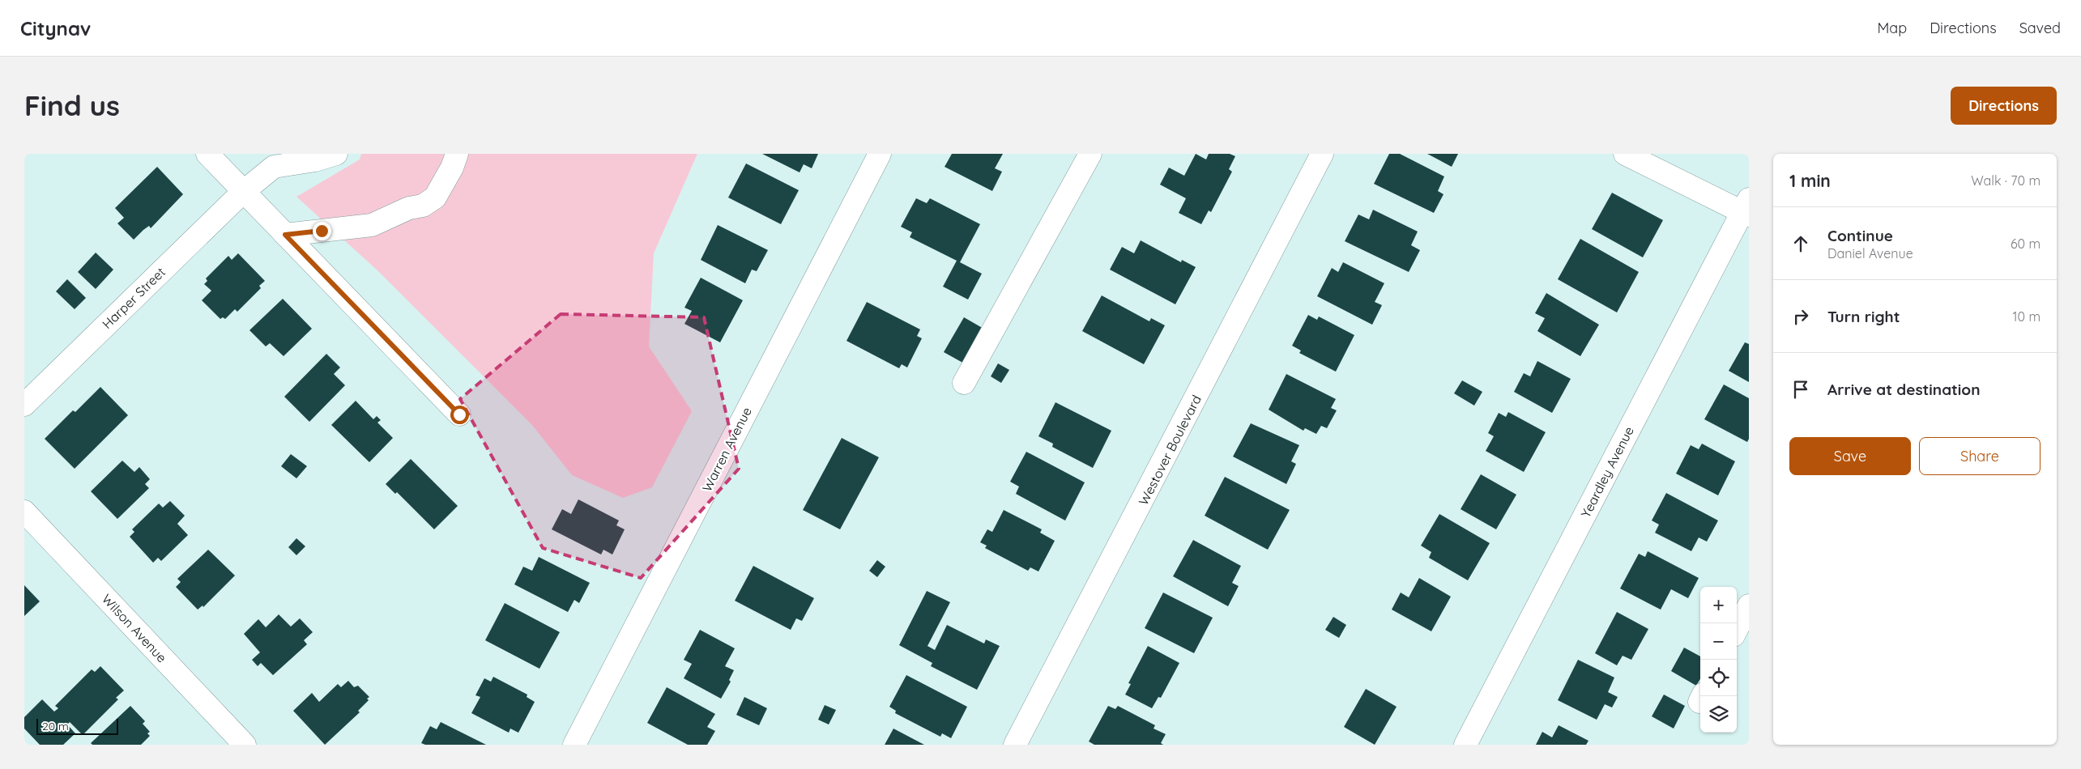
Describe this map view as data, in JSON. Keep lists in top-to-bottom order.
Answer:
{
  "streets": {
    "street": [
      "Harper Street",
      "Warren Avenue",
      "Westover Boulevard",
      "Yeardley Avenue",
      "Wilson Avenue"
    ]
  },
  "scale_bar": "20 m",
  "page": {
    "header": "Citynav",
    "nav": ["Map", "Directions", "Saved"],
    "buttons": [
      "Directions",
      ["Save", "Share"]
    ],
    "title": "Find us",
    "heading": ["1 min", "Walk · 70 m"],
    "list": [
      ["Continue", "Daniel Avenue", "60 m"],
      ["Turn right", "10 m"],
      "Arrive at destination"
    ],
    "map_buttons": ["+", "−"],
    "scale": "20 m"
  }
}
